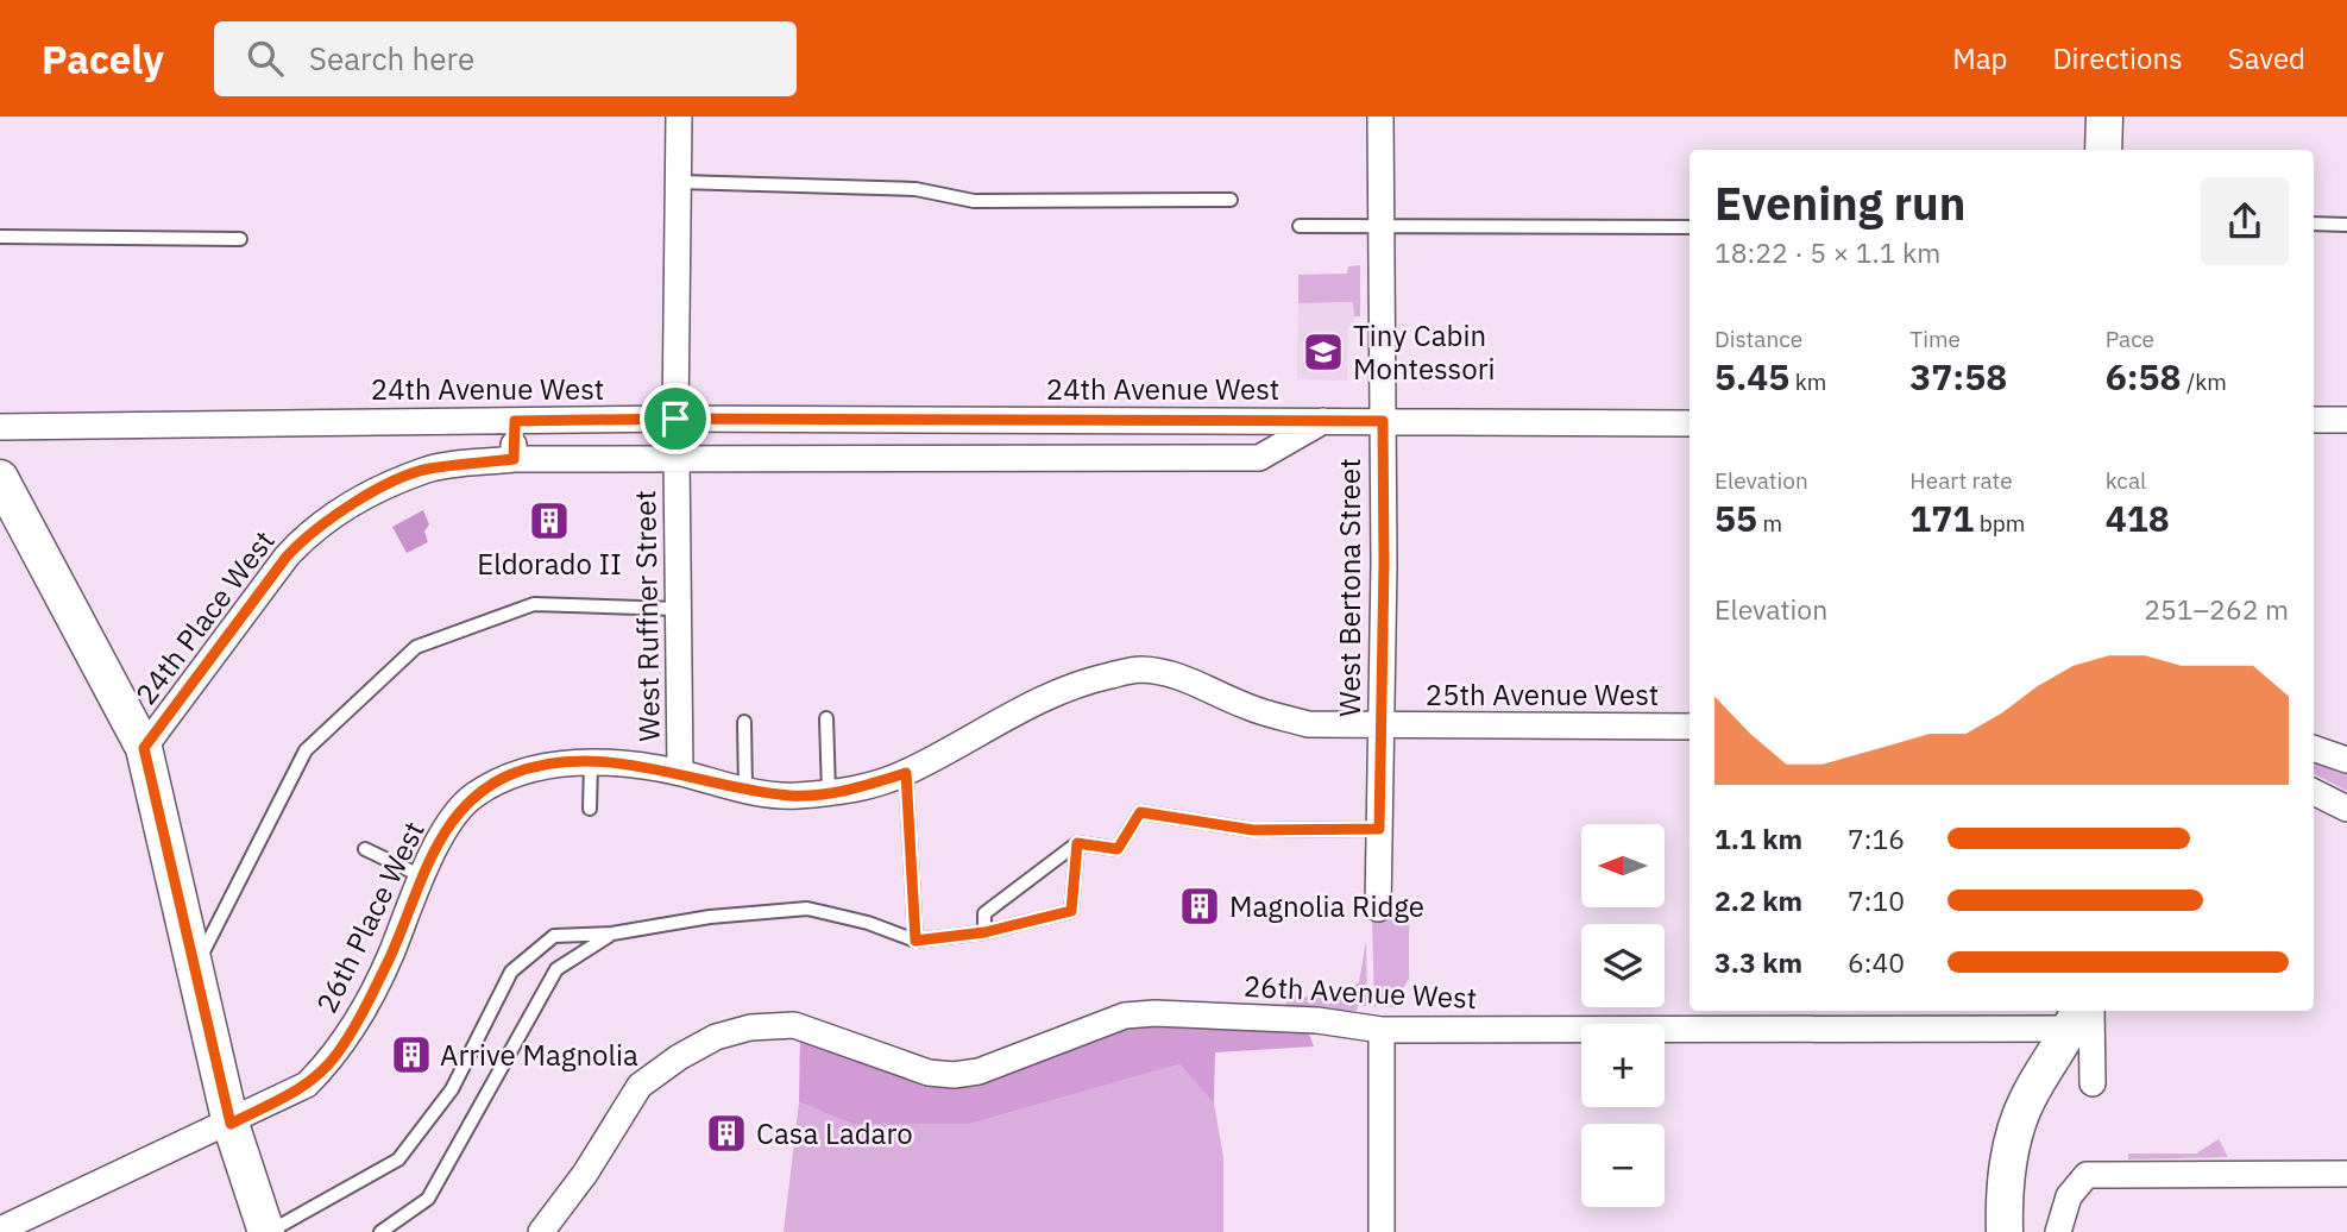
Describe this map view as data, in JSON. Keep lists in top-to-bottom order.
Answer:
{
  "streets": {
    "street": [
      "24th Avenue West",
      "West Bertona Street",
      "West Ruffner Street",
      "24th Place West",
      "25th Avenue West",
      "26th Place West",
      "26th Avenue West"
    ]
  },
  "crossings": [
    ["24th Avenue West", "West Bertona Street"],
    ["24th Avenue West", "West Ruffner Street"],
    ["24th Avenue West", "24th Place West"],
    ["West Bertona Street", "25th Avenue West"],
    ["West Ruffner Street", "25th Avenue West"],
    ["West Ruffner Street", "26th Place West"],
    ["25th Avenue West", "26th Place West"]
  ],
  "places": {
    "school or university": ["Tiny Cabin Montessori"],
    "building": [
      "Eldorado II",
      "Magnolia Ridge",
      "Arrive Magnolia",
      "Casa Ladaro"
    ]
  },
  "north": "left",
  "page": {
    "header": "Pacely",
    "search": "Search here",
    "nav": ["Map", "Directions", "Saved"],
    "heading": ["Evening run", "18:22 · 5 × 1.1 km"],
    "stats": [
      ["Distance", "5.45 km"],
      ["Time", "37:58"],
      ["Pace", "6:58 /km"],
      ["Elevation", "55 m"],
      ["Heart rate", "171 bpm"],
      ["kcal", "418"]
    ],
    "chart": ["Elevation", "251–262 m"],
    "list": [
      {
        "name": "1.1 km",
        "note": "7:16"
      },
      {
        "name": "2.2 km",
        "note": "7:10"
      },
      {
        "name": "3.3 km",
        "note": "6:40"
      }
    ],
    "map_buttons": ["+", "−"]
  }
}
